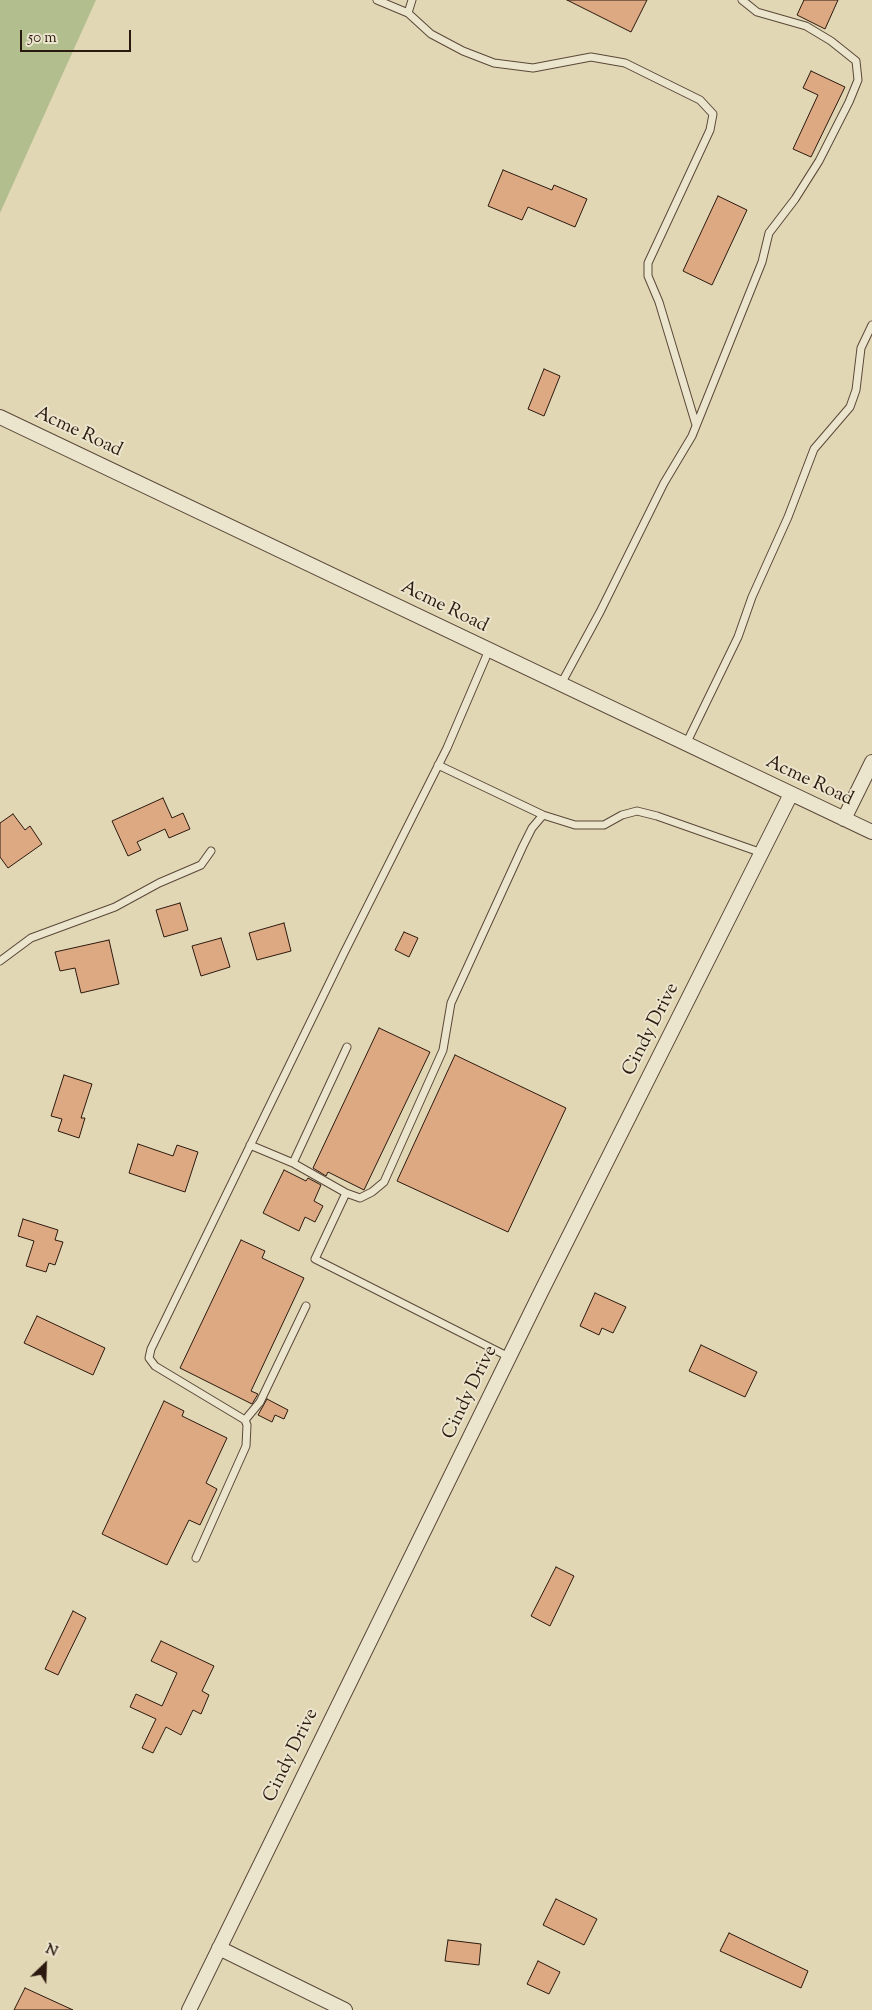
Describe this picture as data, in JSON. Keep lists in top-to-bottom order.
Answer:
{
  "streets": {
    "street": ["Acme Road", "Cindy Drive"]
  },
  "crossings": [
    ["Acme Road", "Cindy Drive"]
  ],
  "scale_bar": "50 m",
  "north": "top right"
}
